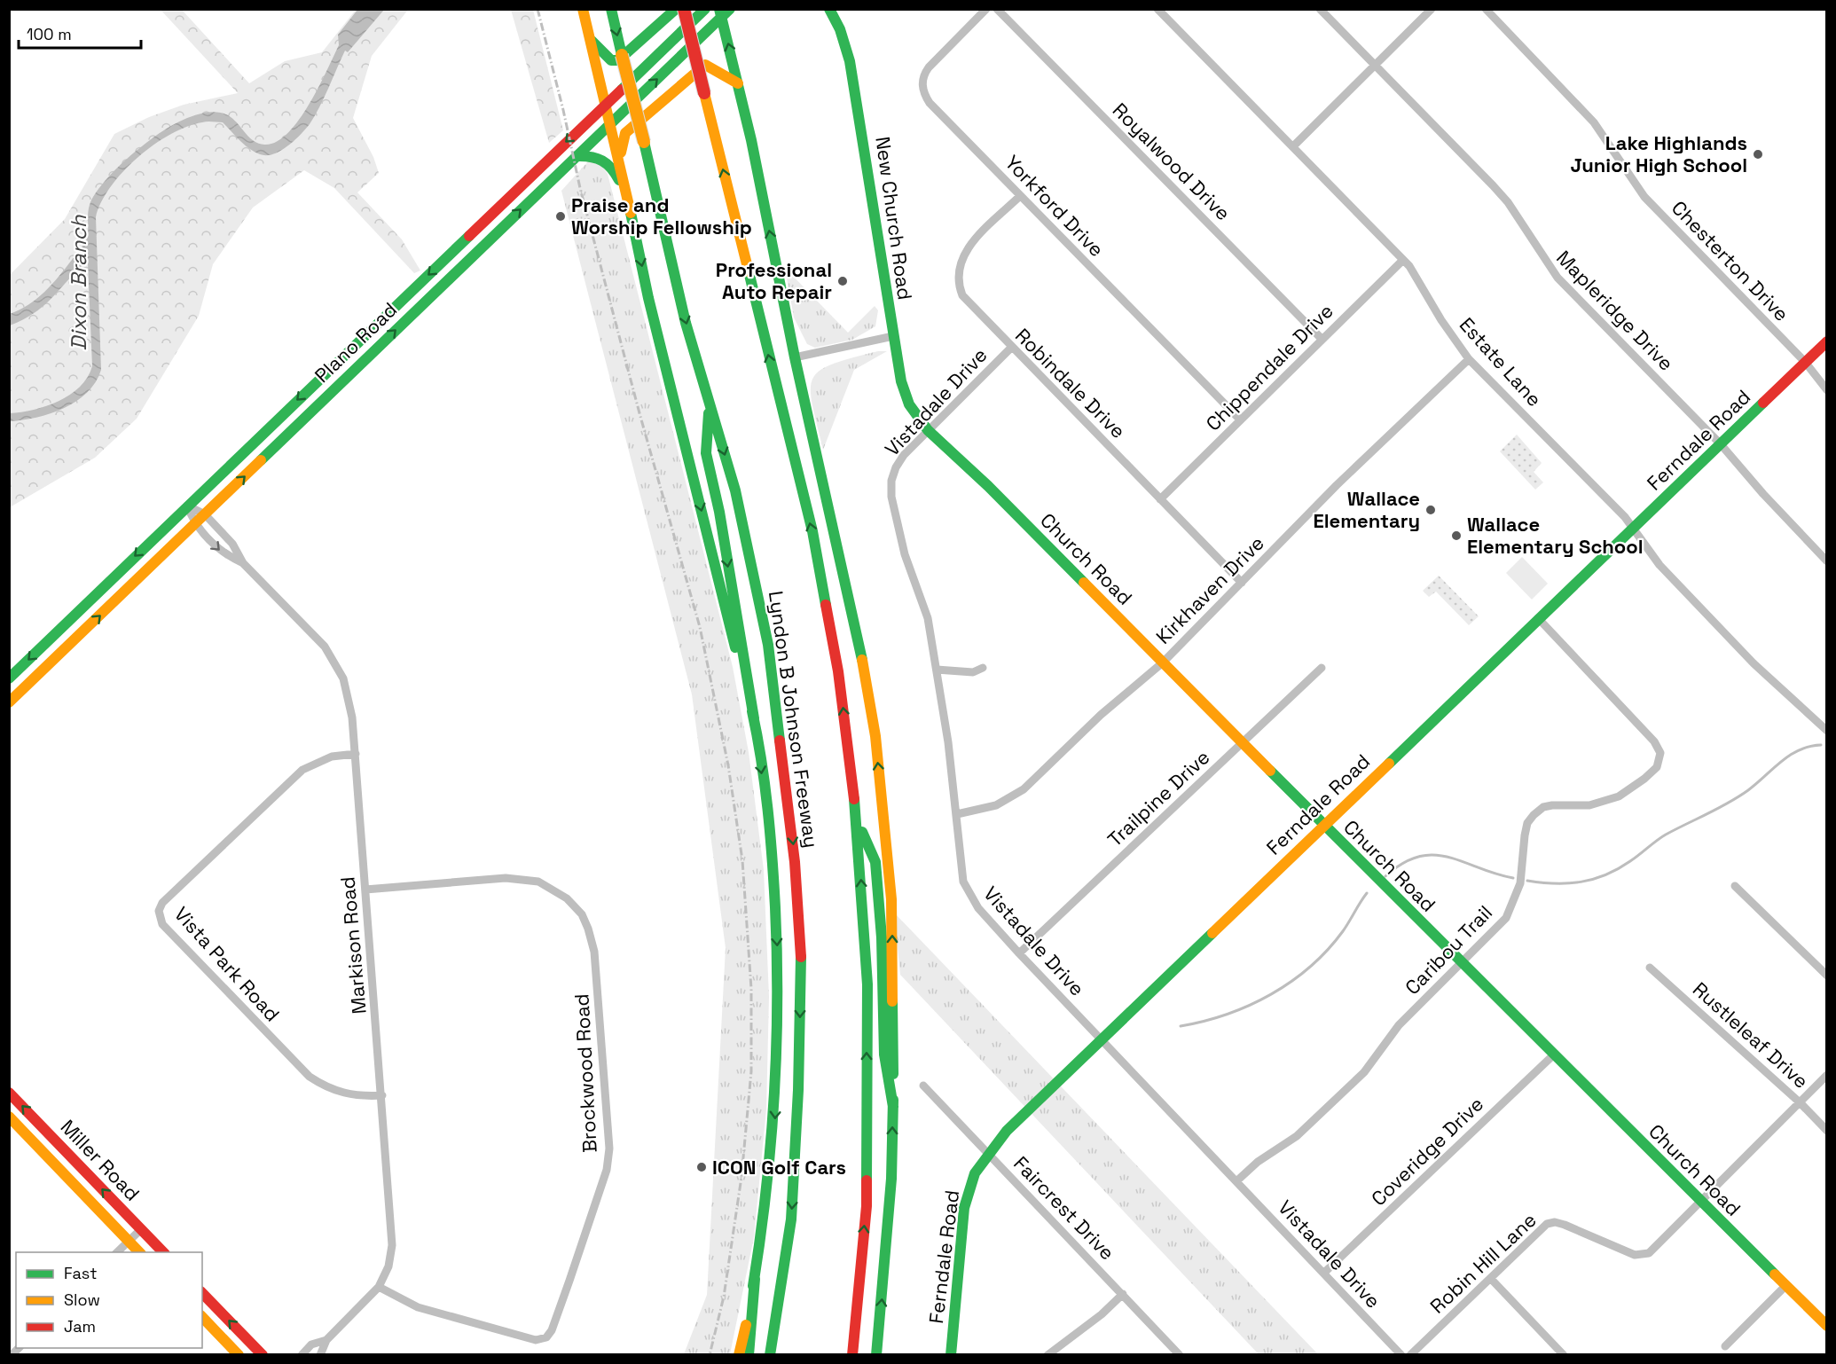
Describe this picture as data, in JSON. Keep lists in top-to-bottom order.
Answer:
{
  "streets": {
    "main road": [
      "New Church Road",
      "Plano Road",
      "Ferndale Road",
      "Church Road",
      "Lyndon B Johnson Freeway",
      "Miller Road"
    ],
    "street": [
      "Royalwood Drive",
      "Yorkford Drive",
      "Chesterton Drive",
      "Mapleridge Drive",
      "Estate Lane",
      "Chippendale Drive",
      "Robindale Drive",
      "Vistadale Drive",
      "Kirkhaven Drive",
      "Trailpine Drive",
      "Markison Road",
      "Caribou Trail",
      "Vista Park Road",
      "Rustleleaf Drive",
      "Brockwood Road",
      "Coveridge Drive",
      "Faircrest Drive",
      "Robin Hill Lane"
    ]
  },
  "crossings": [
    ["Royalwood Drive", "Chippendale Drive"],
    ["Yorkford Drive", "Chippendale Drive"],
    ["Yorkford Drive", "Robindale Drive"],
    ["New Church Road", "Vistadale Drive"],
    ["New Church Road", "Church Road"],
    ["Chesterton Drive", "Ferndale Road"],
    ["Mapleridge Drive", "Ferndale Road"],
    ["Plano Road", "Markison Road"],
    ["Estate Lane", "Chippendale Drive"],
    ["Estate Lane", "Ferndale Road"],
    ["Estate Lane", "Kirkhaven Drive"],
    ["Chippendale Drive", "Robindale Drive"],
    ["Robindale Drive", "Vistadale Drive"],
    ["Robindale Drive", "Kirkhaven Drive"],
    ["Vistadale Drive", "Ferndale Road"],
    ["Vistadale Drive", "Church Road"],
    ["Vistadale Drive", "Kirkhaven Drive"],
    ["Vistadale Drive", "Trailpine Drive"],
    ["Vistadale Drive", "Caribou Trail"],
    ["Vistadale Drive", "Coveridge Drive"],
    ["Ferndale Road", "Church Road"],
    ["Ferndale Road", "Caribou Trail"],
    ["Ferndale Road", "Faircrest Drive"],
    ["Church Road", "Kirkhaven Drive"],
    ["Church Road", "Trailpine Drive"],
    ["Church Road", "Caribou Trail"],
    ["Church Road", "Coveridge Drive"],
    ["Church Road", "Robin Hill Lane"],
    ["Markison Road", "Vista Park Road"],
    ["Markison Road", "Brockwood Road"],
    ["Rustleleaf Drive", "Robin Hill Lane"]
  ],
  "water": ["Dixon Branch"],
  "places": [
    "Lake Highlands Junior High School",
    "Praise and Worship Fellowship",
    "Professional Auto Repair",
    "Wallace Elementary",
    "Wallace Elementary School",
    "ICON Golf Cars"
  ],
  "legend": ["Fast", "Slow", "Jam"],
  "scale_bar": "100 m"
}
